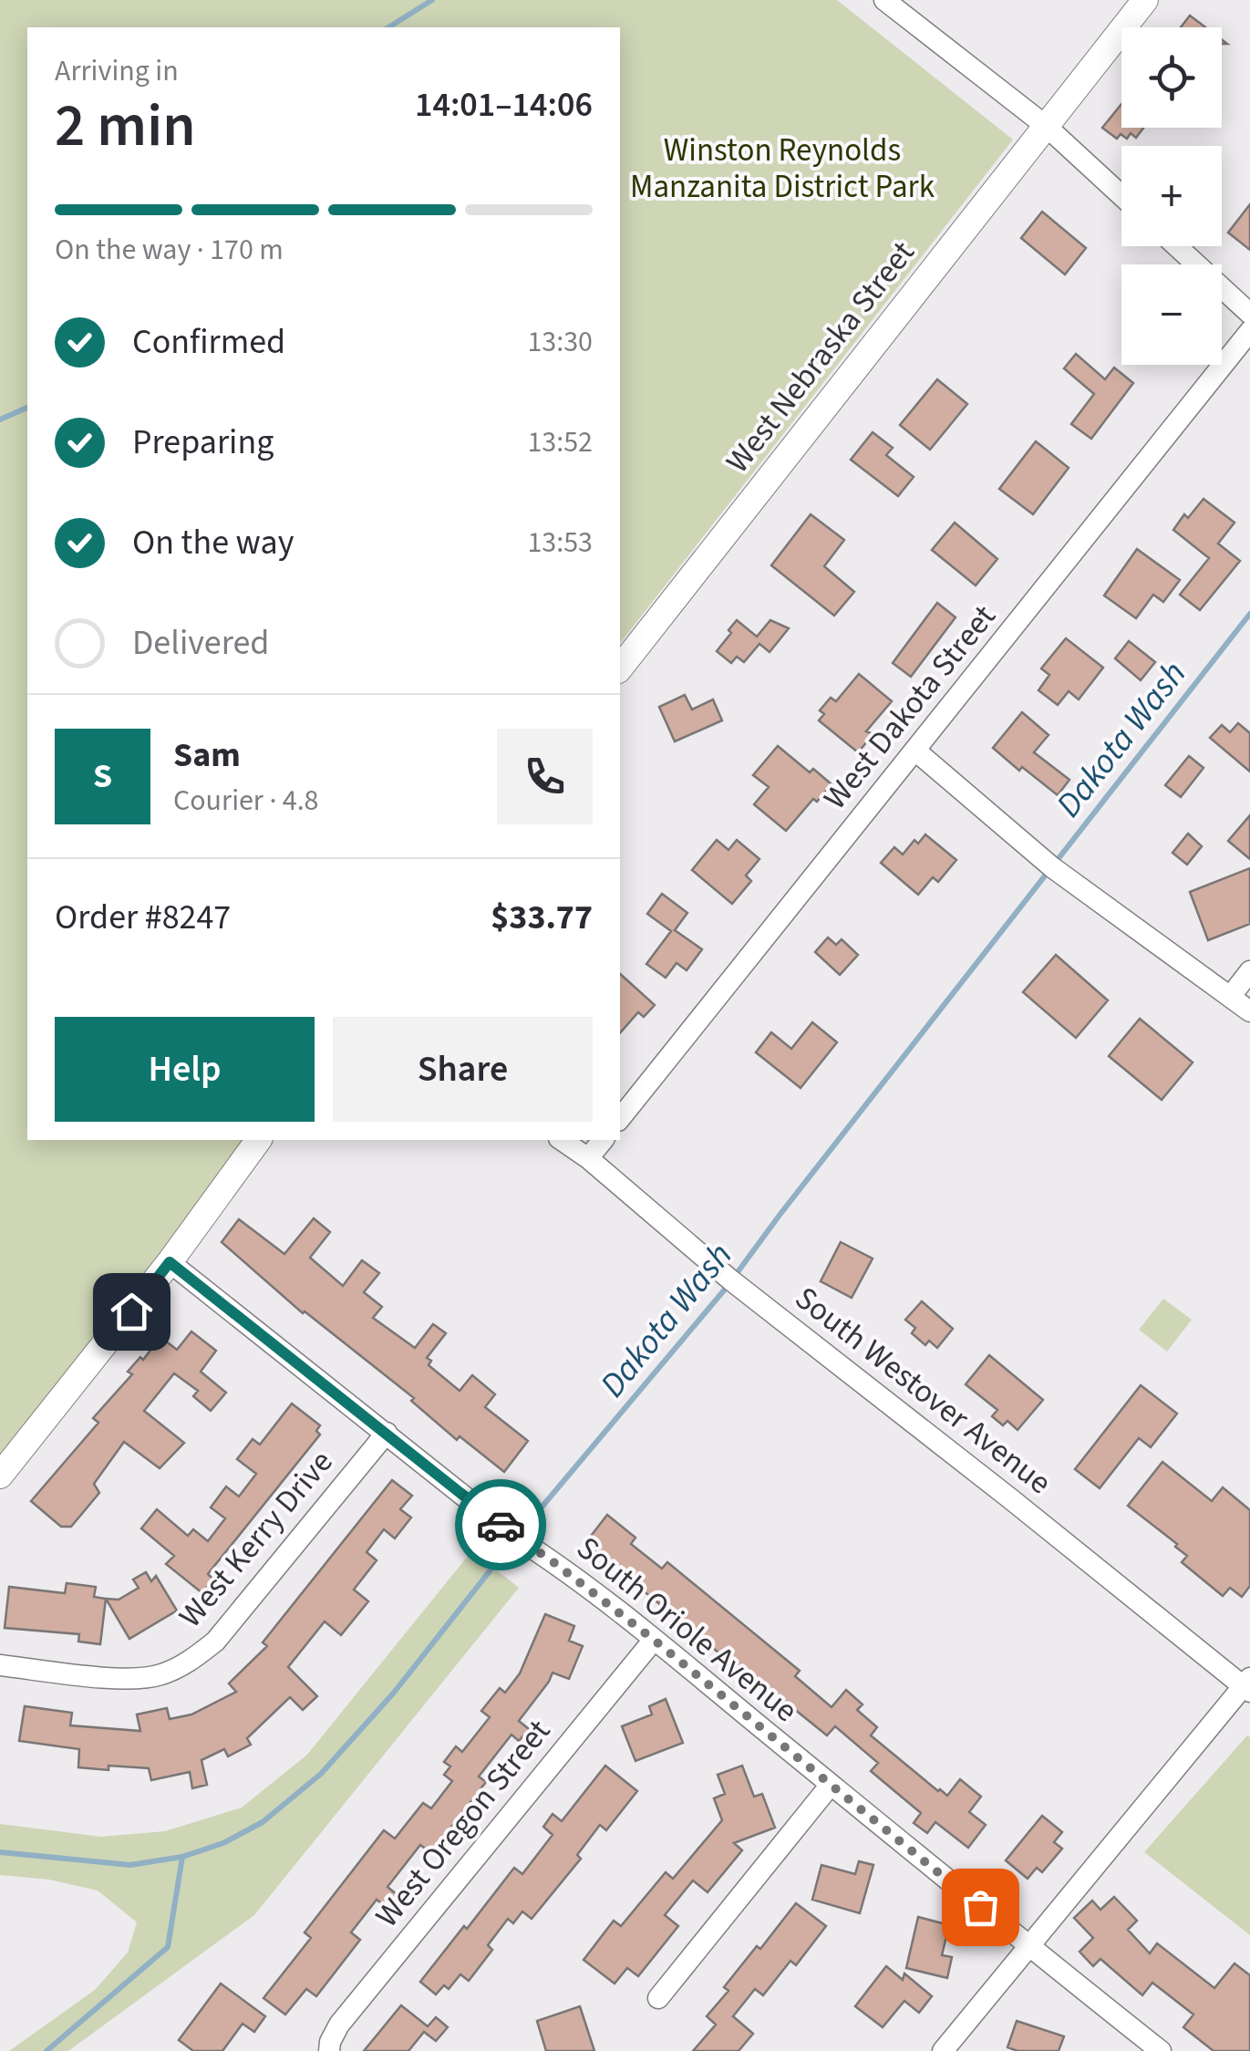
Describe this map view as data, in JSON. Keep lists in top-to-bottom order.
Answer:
{
  "streets": {
    "street": [
      "West Nebraska Street",
      "West Dakota Street",
      "South Westover Avenue",
      "West Kerry Drive",
      "South Oriole Avenue",
      "West Oregon Street"
    ]
  },
  "crossings": [
    ["West Kerry Drive", "South Oriole Avenue"],
    ["South Oriole Avenue", "West Oregon Street"]
  ],
  "water": ["Dakota Wash"],
  "parks": ["Winston Reynolds Manzanita District Park"],
  "page": {
    "map_buttons": ["+", "−"],
    "heading": ["2 min", "Arriving in", "14:01–14:06"],
    "panel": [
      "Sam",
      "Courier · 4.8",
      "Order #8247",
      "$33.77"
    ],
    "bar": "On the way · 170 m",
    "list": [
      ["Confirmed", "13:30"],
      ["Preparing", "13:52"],
      ["On the way", "13:53"],
      "Delivered"
    ],
    "round": "S",
    "buttons": ["Help", "Share"]
  }
}
